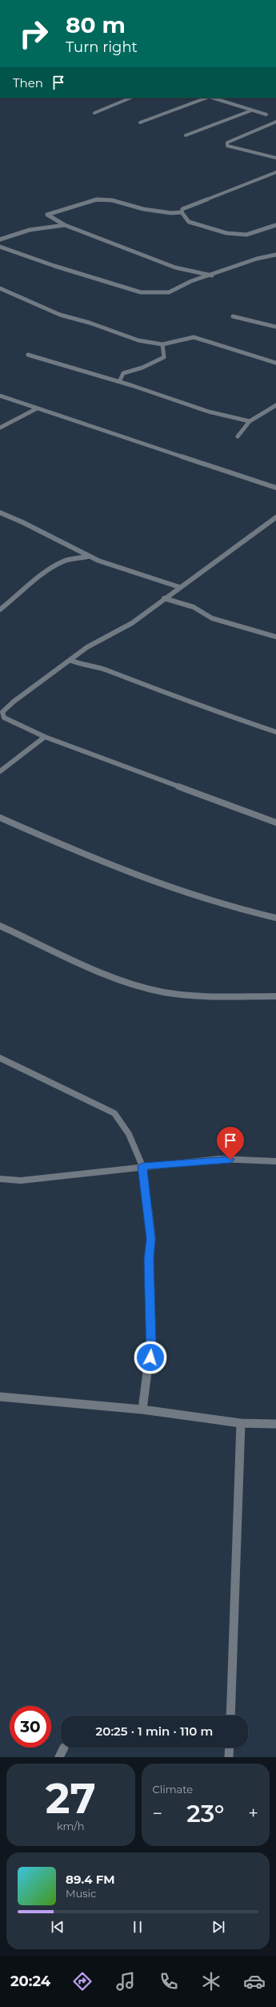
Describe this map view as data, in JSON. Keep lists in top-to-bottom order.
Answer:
{
  "page": {
    "turn": ["80 m", "Turn right"],
    "then": "Then",
    "limit": "30",
    "trip": "20:25 · 1 min · 110 m",
    "tile": [
      ["27", "km/h"],
      "Climate"
    ],
    "heat": ["−", "23°", "+"],
    "song": ["89.4 FM", "Music"],
    "tabs": "20:24"
  }
}
